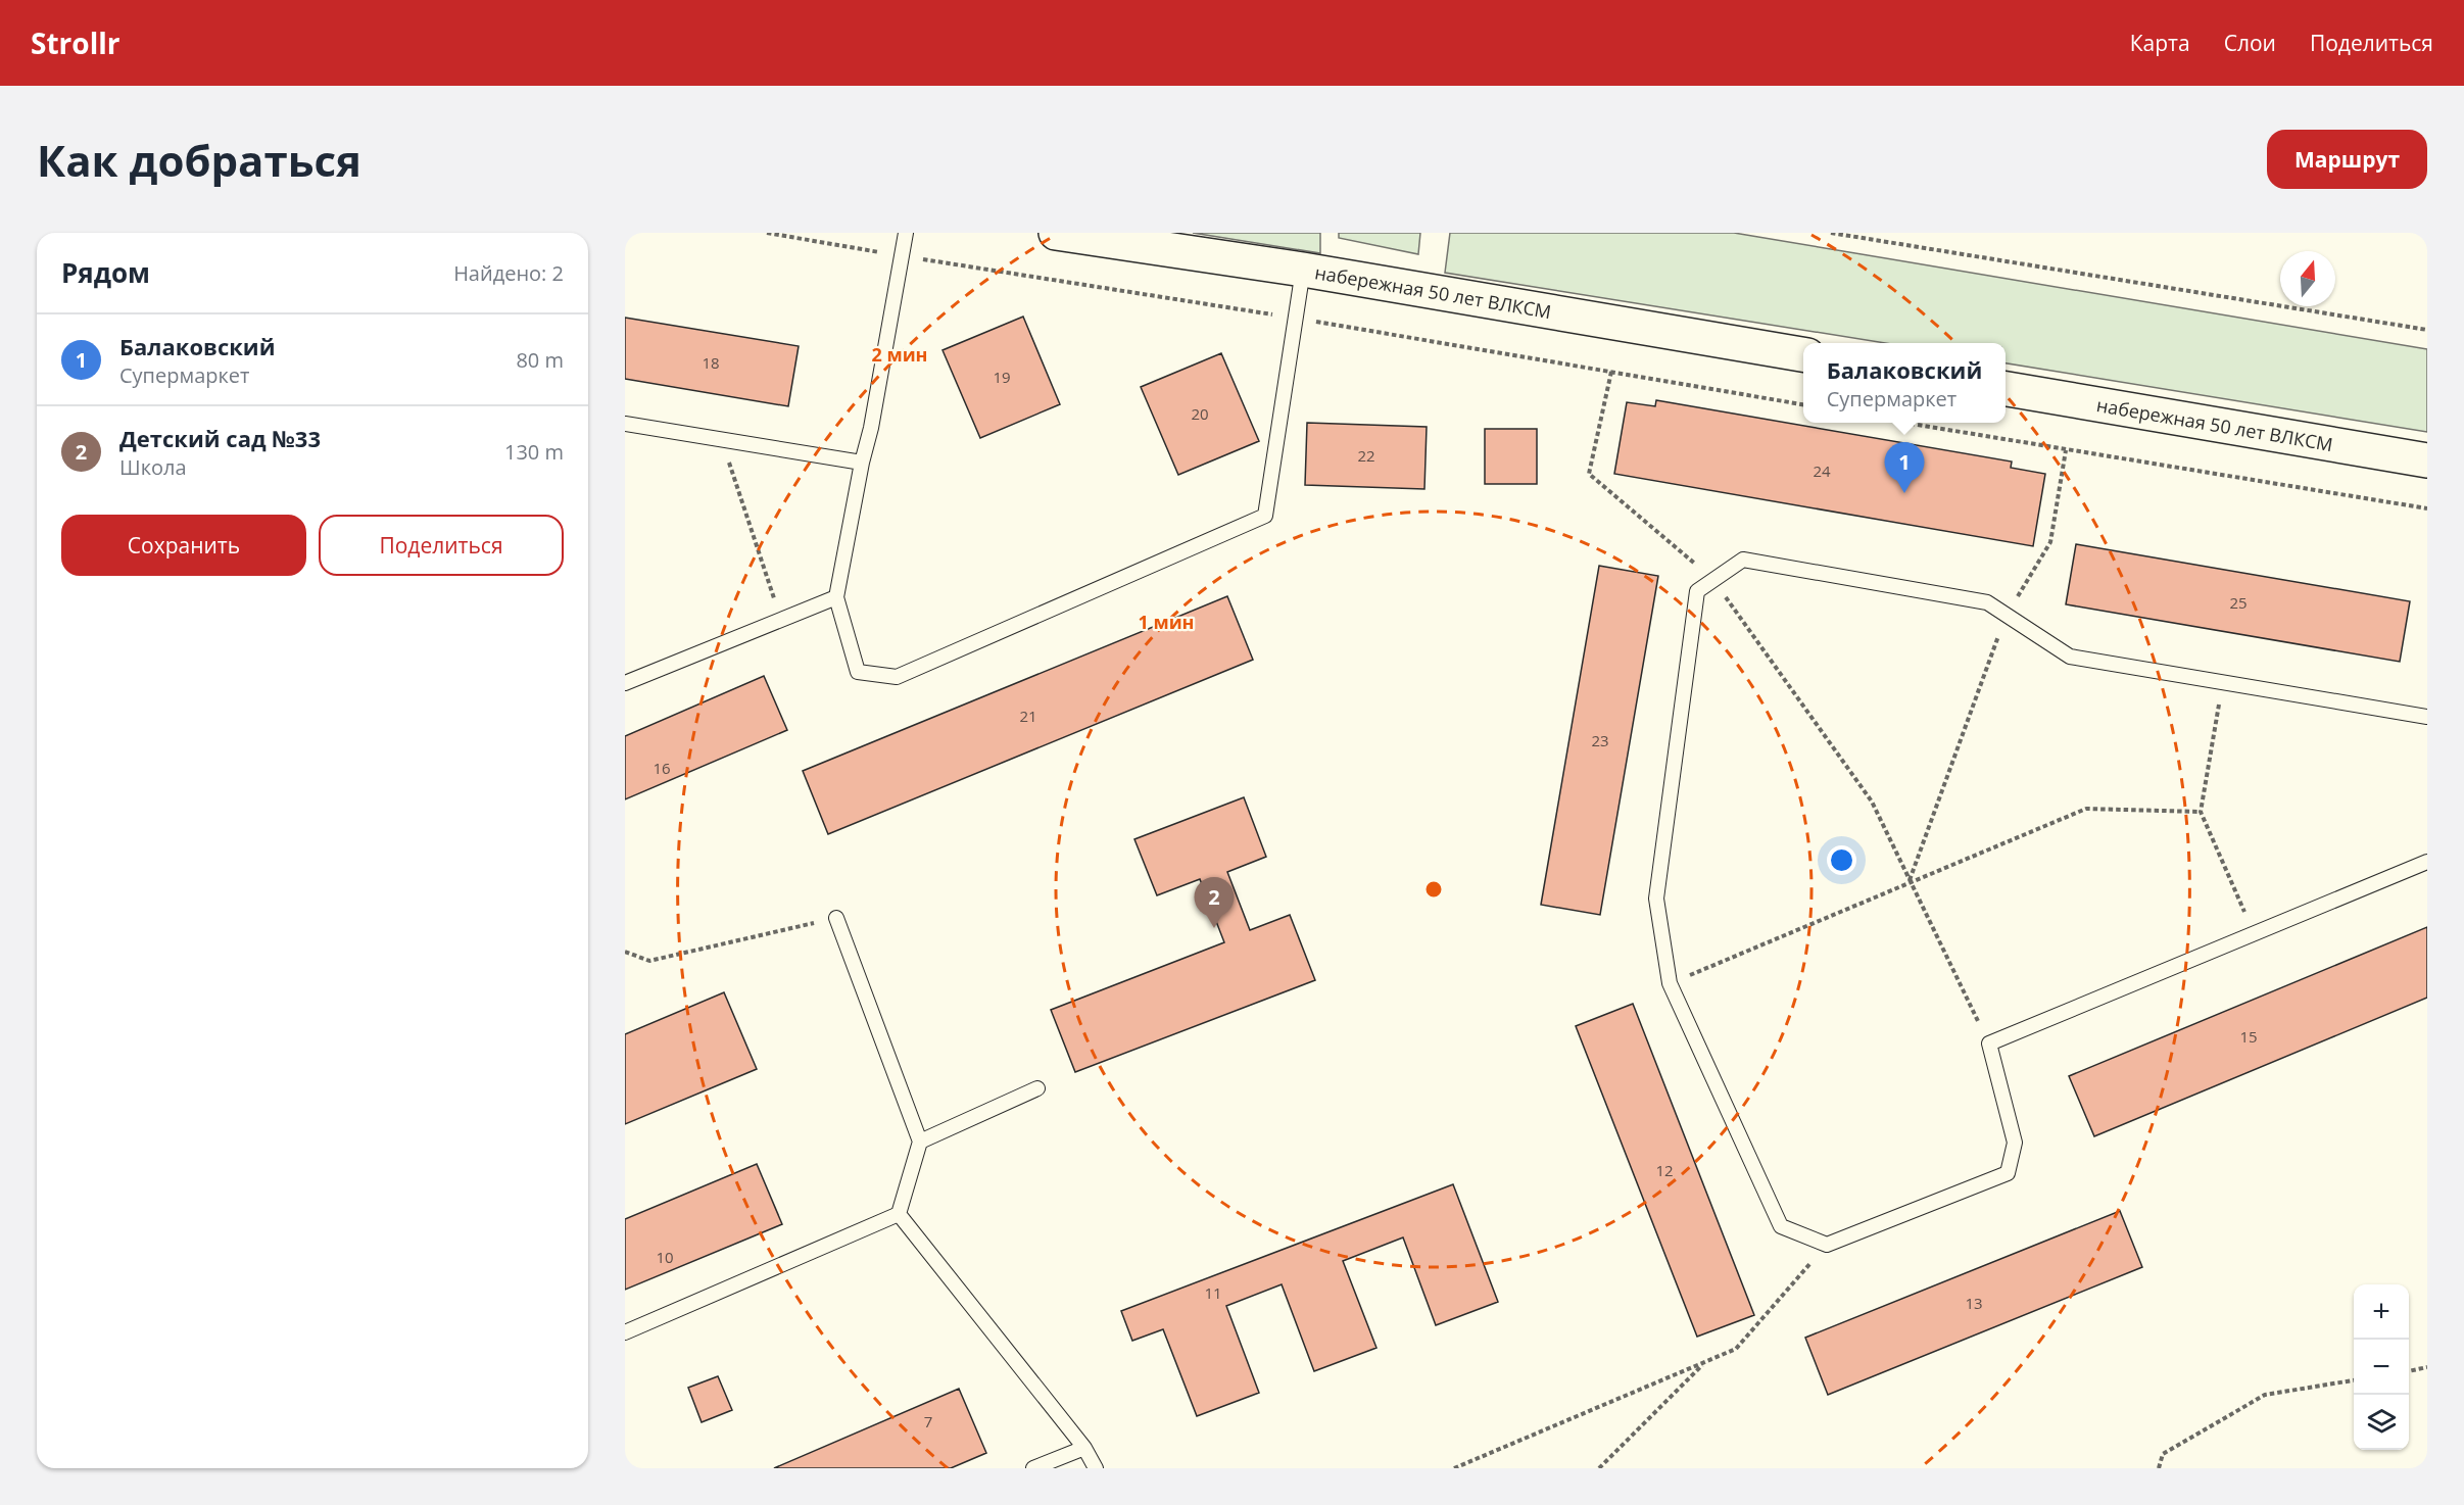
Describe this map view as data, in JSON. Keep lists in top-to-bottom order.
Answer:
{
  "streets": {
    "street": ["набережная 50 лет ВЛКСМ"]
  },
  "house_numbers": [
    "18",
    "19",
    "20",
    "22",
    "24",
    "25",
    "21",
    "23",
    "16",
    "15",
    "12",
    "10",
    "11",
    "13",
    "7"
  ],
  "north": "top",
  "page": {
    "header": "Strollr",
    "nav": ["Карта", "Слои", "Поделиться"],
    "buttons": [
      "Маршрут",
      ["Сохранить", "Поделиться"]
    ],
    "title": "Как добраться",
    "heading": ["Рядом", "Найдено: 2"],
    "list": [
      {
        "mark": "1",
        "name": "Балаковский",
        "note": "Супермаркет",
        "value": "80 m"
      },
      {
        "mark": "2",
        "name": "Детский сад №33",
        "note": "Школа",
        "value": "130 m"
      }
    ],
    "popup": ["Балаковский", "Супермаркет"],
    "pins": ["1", "2"],
    "map_buttons": ["+", "−"]
  },
  "rings": ["2 мин", "1 мин"]
}
